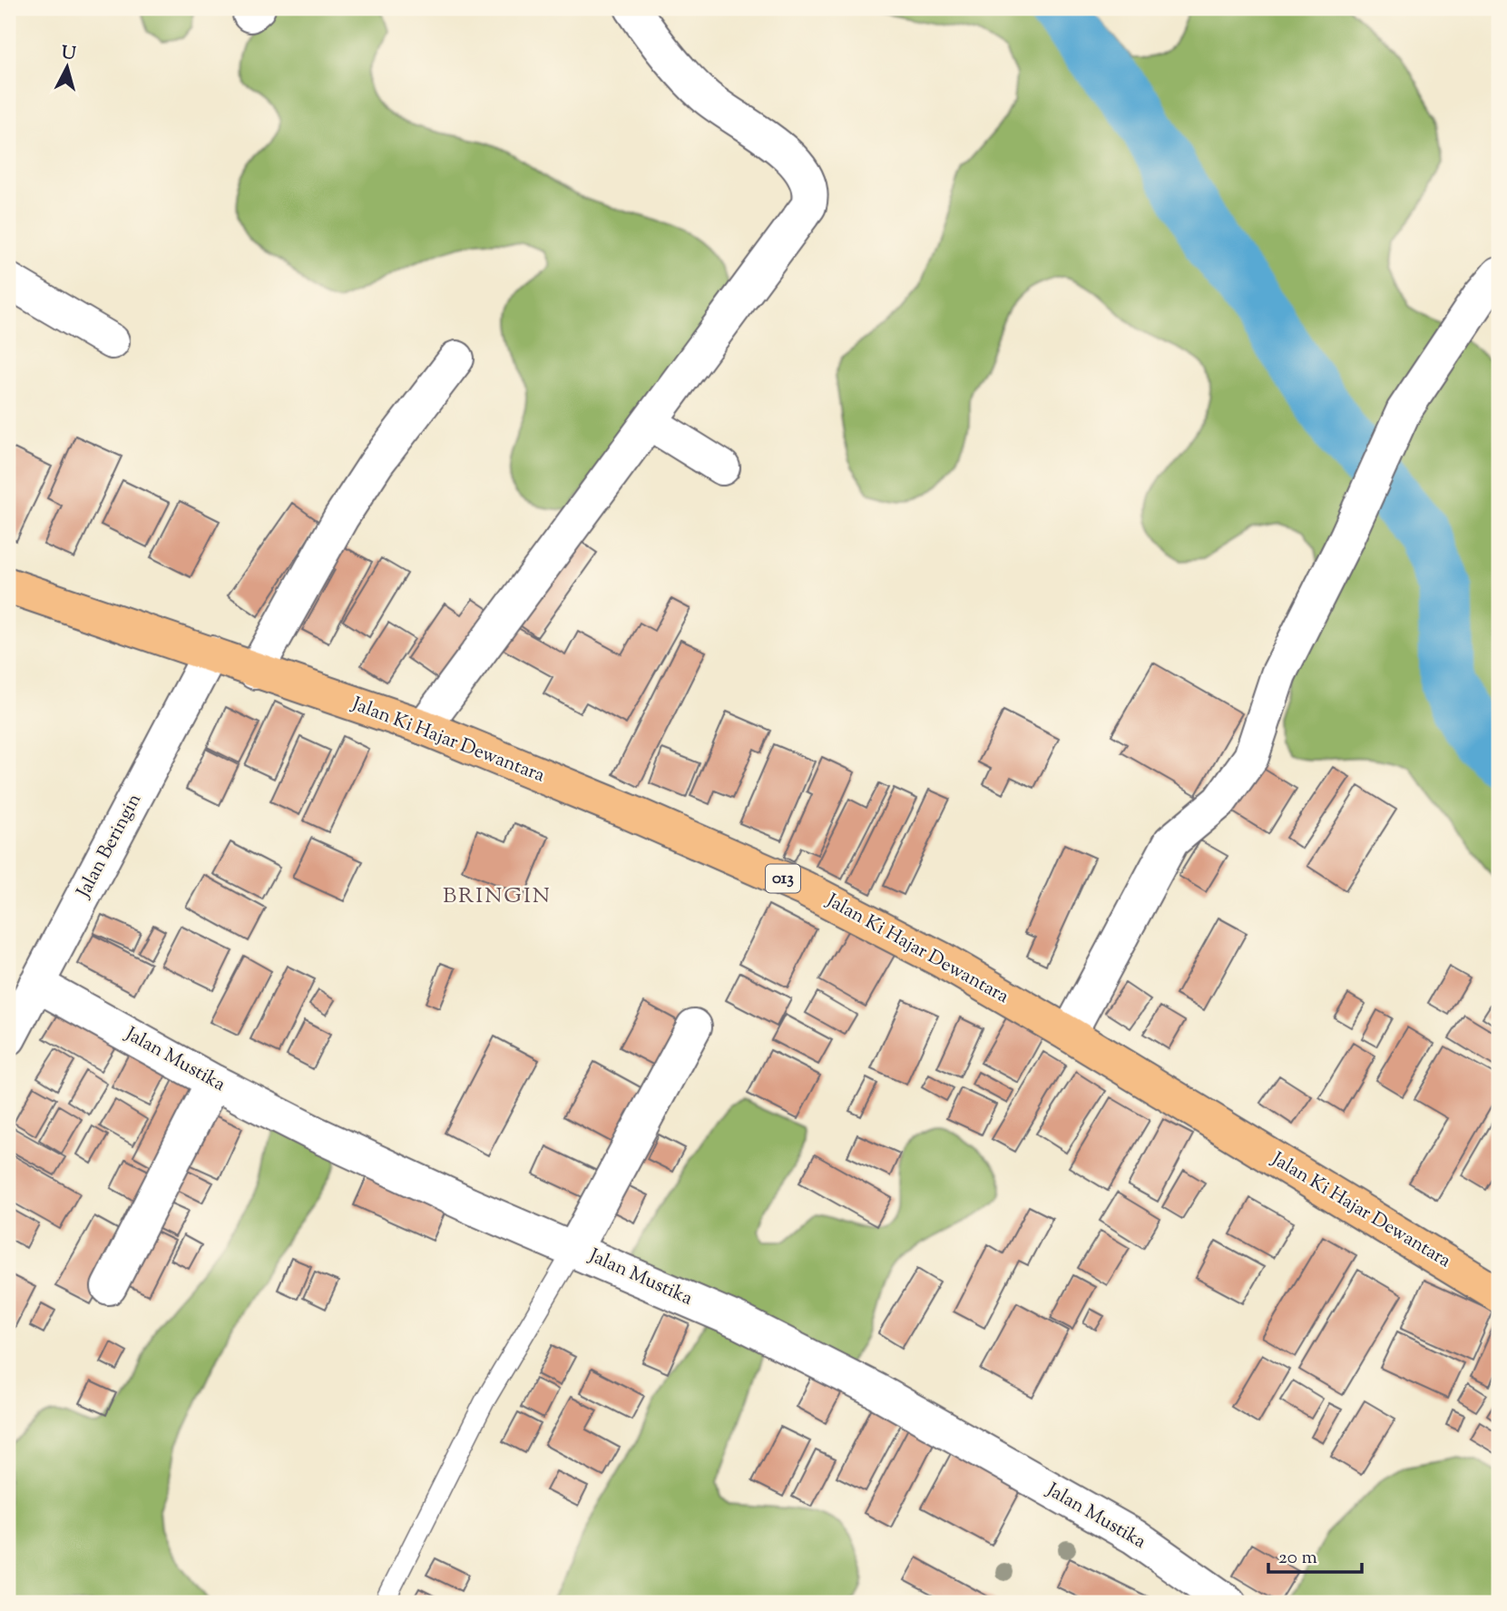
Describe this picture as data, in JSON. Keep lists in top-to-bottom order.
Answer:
{
  "streets": {
    "main road": ["Jalan Ki Hajar Dewantara", "013"],
    "street": ["Jalan Beringin", "Jalan Mustika"]
  },
  "crossings": [
    ["Jalan Ki Hajar Dewantara", "Jalan Beringin"],
    ["Jalan Beringin", "Jalan Mustika"]
  ],
  "districts": ["BRINGIN"],
  "scale_bar": "20 m",
  "north": "top"
}
